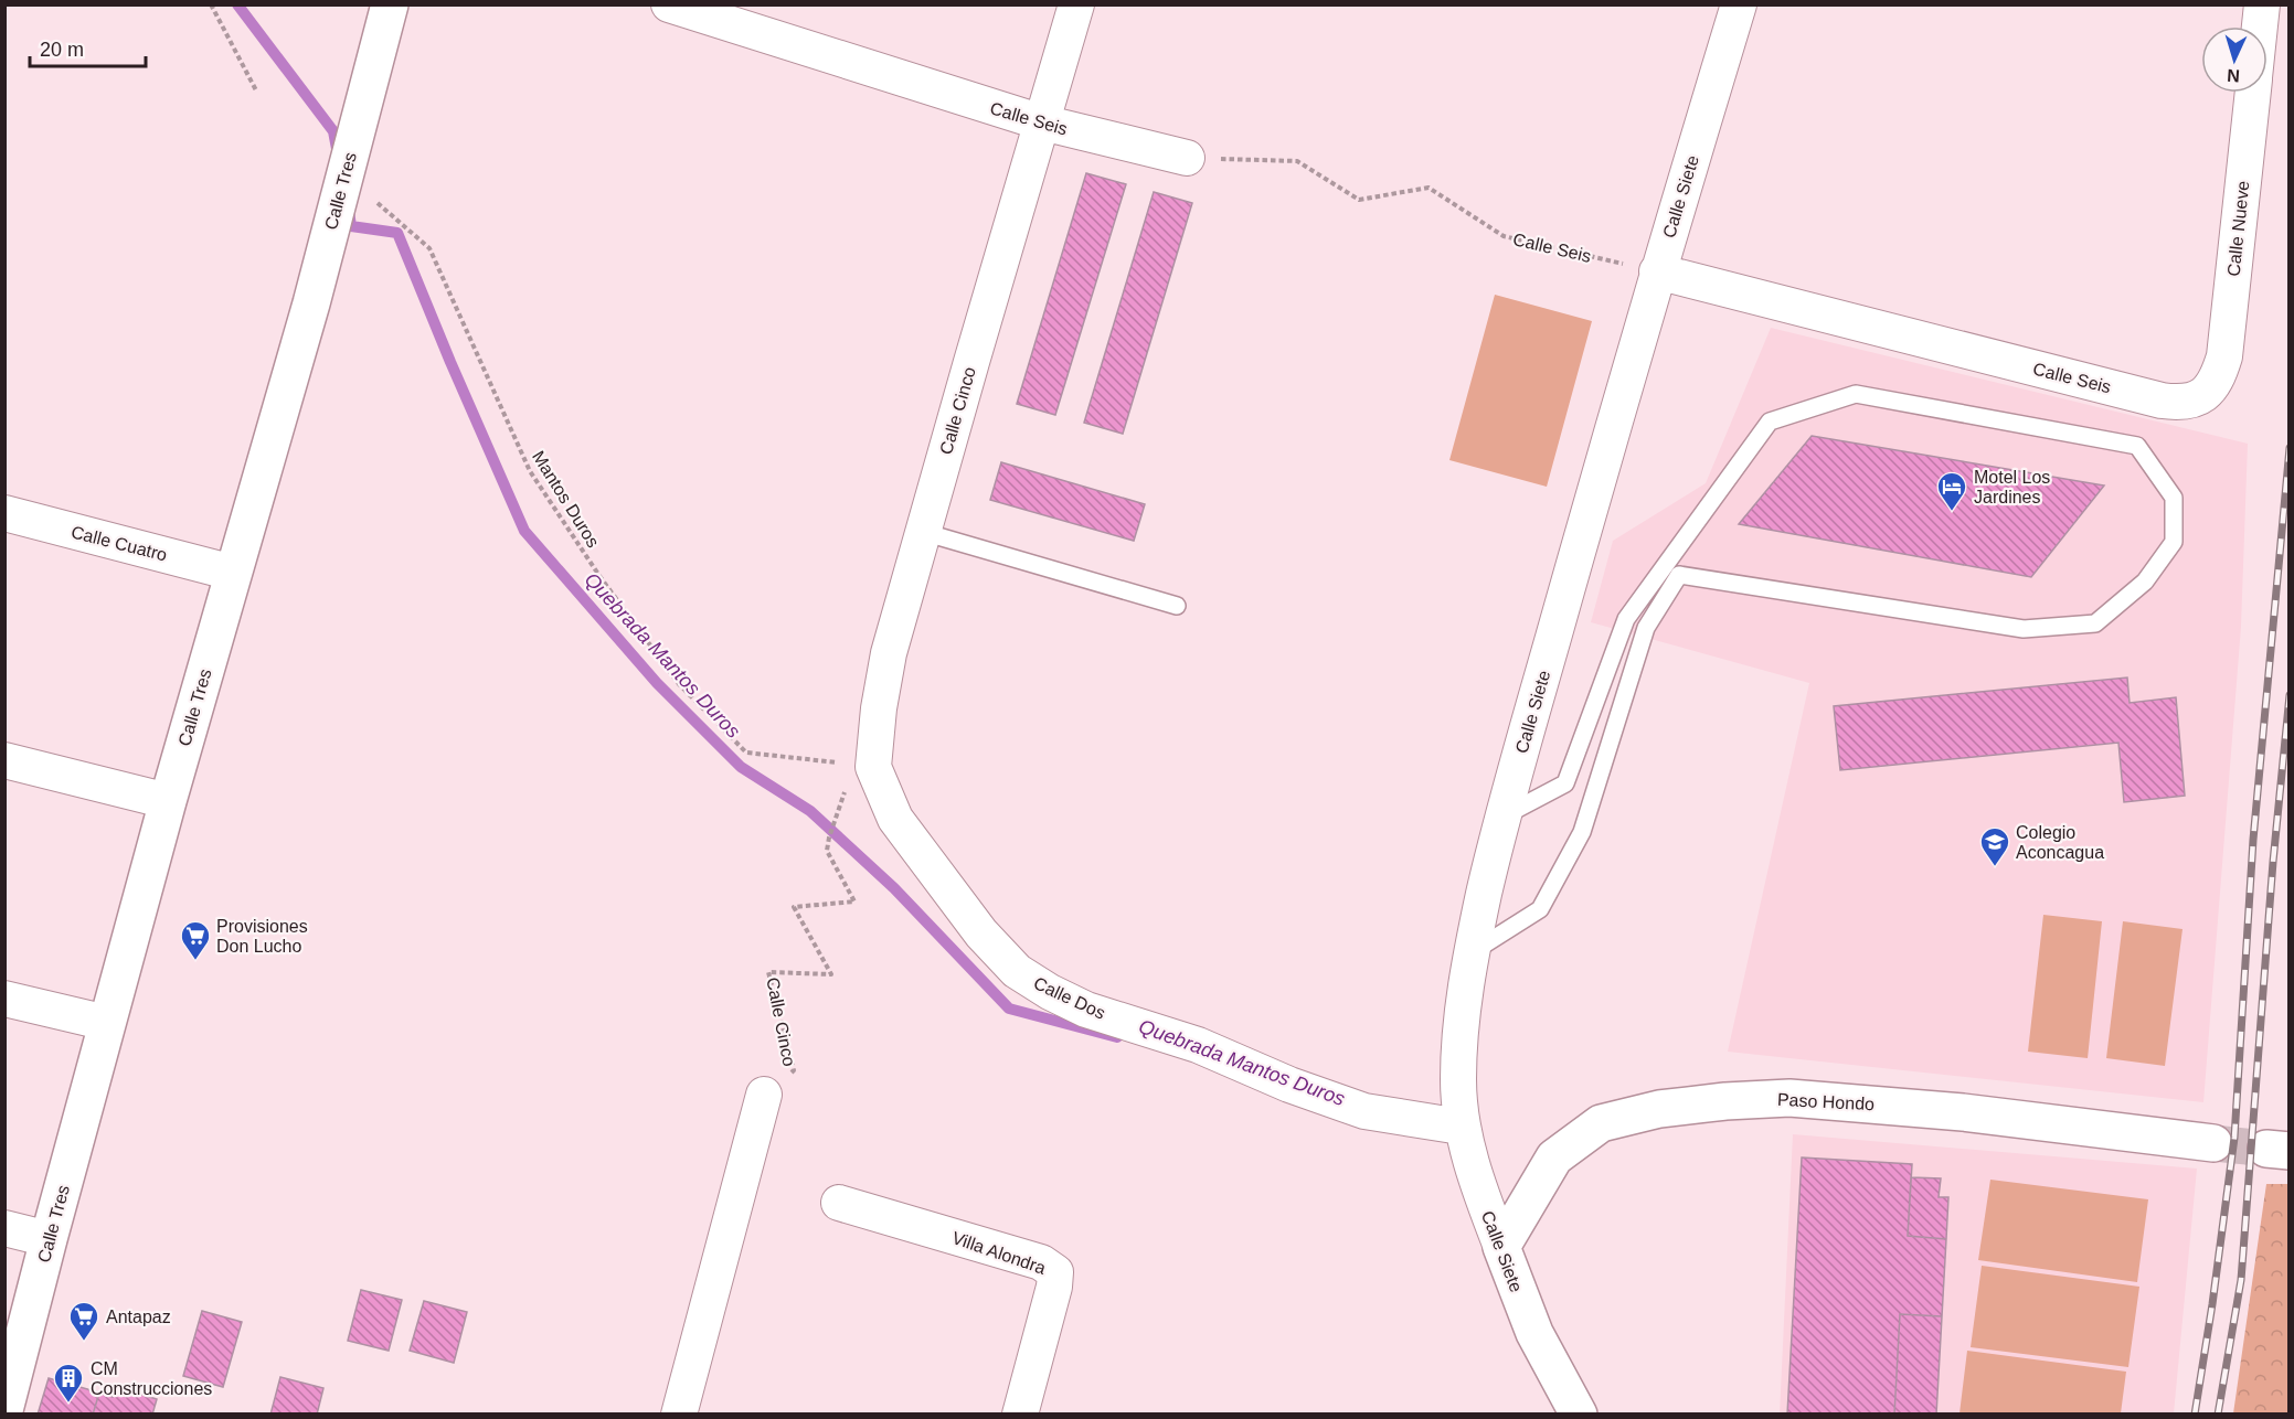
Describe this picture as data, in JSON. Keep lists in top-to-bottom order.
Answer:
{
  "streets": {
    "main road": ["Calle Tres", "Calle Siete", "Paso Hondo"],
    "street": [
      "Calle Seis",
      "Calle Nueve",
      "Calle Cinco",
      "Calle Cuatro",
      "Calle Dos",
      "Villa Alondra"
    ],
    "path": ["Mantos Duros"]
  },
  "crossings": [
    ["Calle Seis", "Calle Siete"],
    ["Calle Seis", "Calle Nueve"],
    ["Calle Seis", "Calle Cinco"],
    ["Calle Tres", "Mantos Duros"],
    ["Calle Tres", "Calle Cuatro"],
    ["Calle Siete", "Calle Dos"],
    ["Calle Siete", "Paso Hondo"],
    ["Calle Cinco", "Mantos Duros"],
    ["Calle Cinco", "Calle Dos"]
  ],
  "water": ["Quebrada Mantos Duros"],
  "places": {
    "hotel": ["Motel Los Jardines"],
    "school or university": ["Colegio Aconcagua"],
    "supermarket": ["Provisiones Don Lucho", "Antapaz"],
    "building": ["CM Construcciones"]
  },
  "scale_bar": "20 m",
  "north": "bottom"
}
